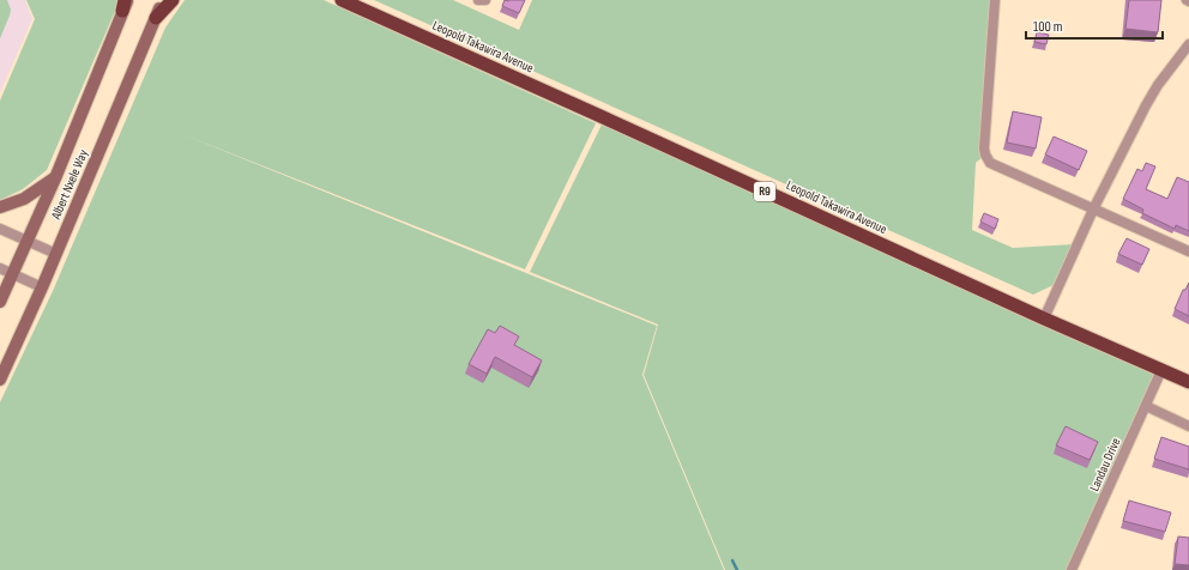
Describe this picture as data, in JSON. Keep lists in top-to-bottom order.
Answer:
{
  "streets": {
    "highway": ["Leopold Takawira Avenue", "R9"],
    "main road": ["Albert Nxele Way"],
    "street": ["Landau Drive"]
  },
  "crossings": [
    ["Leopold Takawira Avenue", "Landau Drive"]
  ],
  "scale_bar": "100 m"
}
